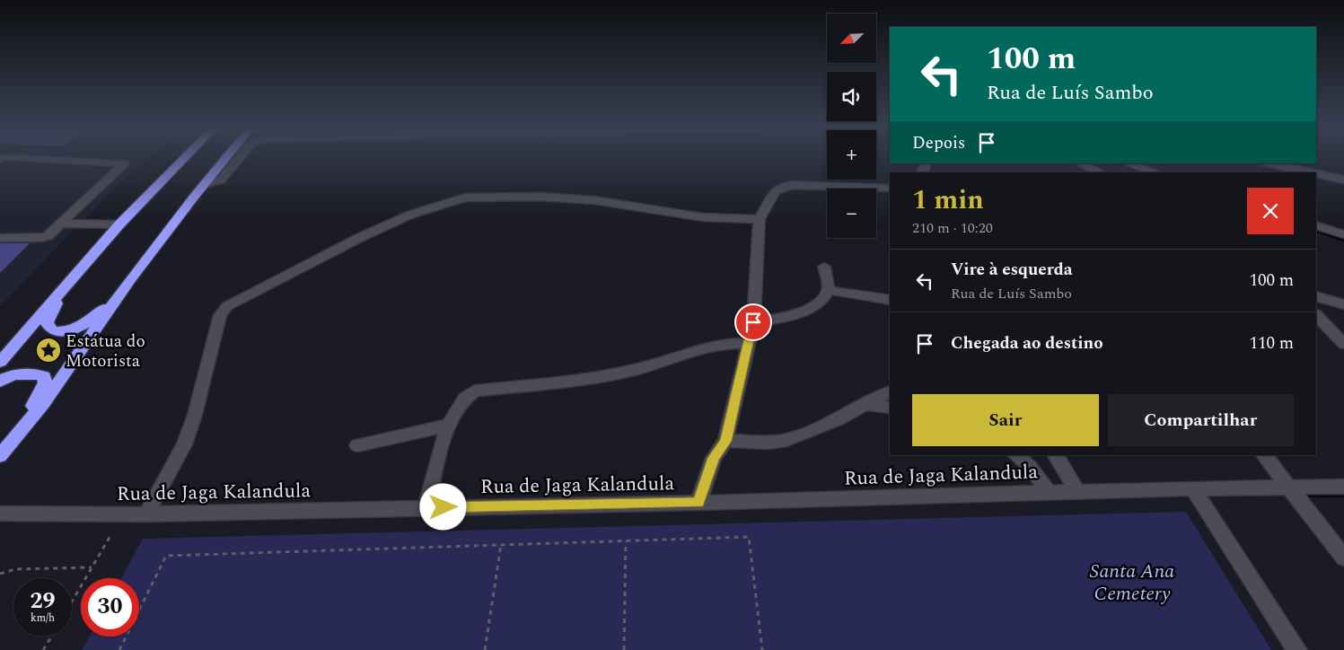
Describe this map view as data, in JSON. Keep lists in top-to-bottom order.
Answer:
{
  "streets": {
    "street": ["Rua de Jaga Kalandula"]
  },
  "parks": ["Santa Ana Cemetery"],
  "places": {
    "place": ["Estátua do Motorista"]
  },
  "north": "bottom left",
  "page": {
    "map_buttons": ["+", "−"],
    "turn": ["100 m", "Rua de Luís Sambo"],
    "then": "Depois",
    "heading": ["1 min", "210 m · 10:20"],
    "list": [
      {
        "name": "Vire à esquerda",
        "note": "Rua de Luís Sambo",
        "value": "100 m"
      },
      {
        "name": "Chegada ao destino",
        "value": "110 m"
      }
    ],
    "buttons": ["Sair", "Compartilhar"],
    "speed": "29 km/h",
    "limit": "30"
  }
}
